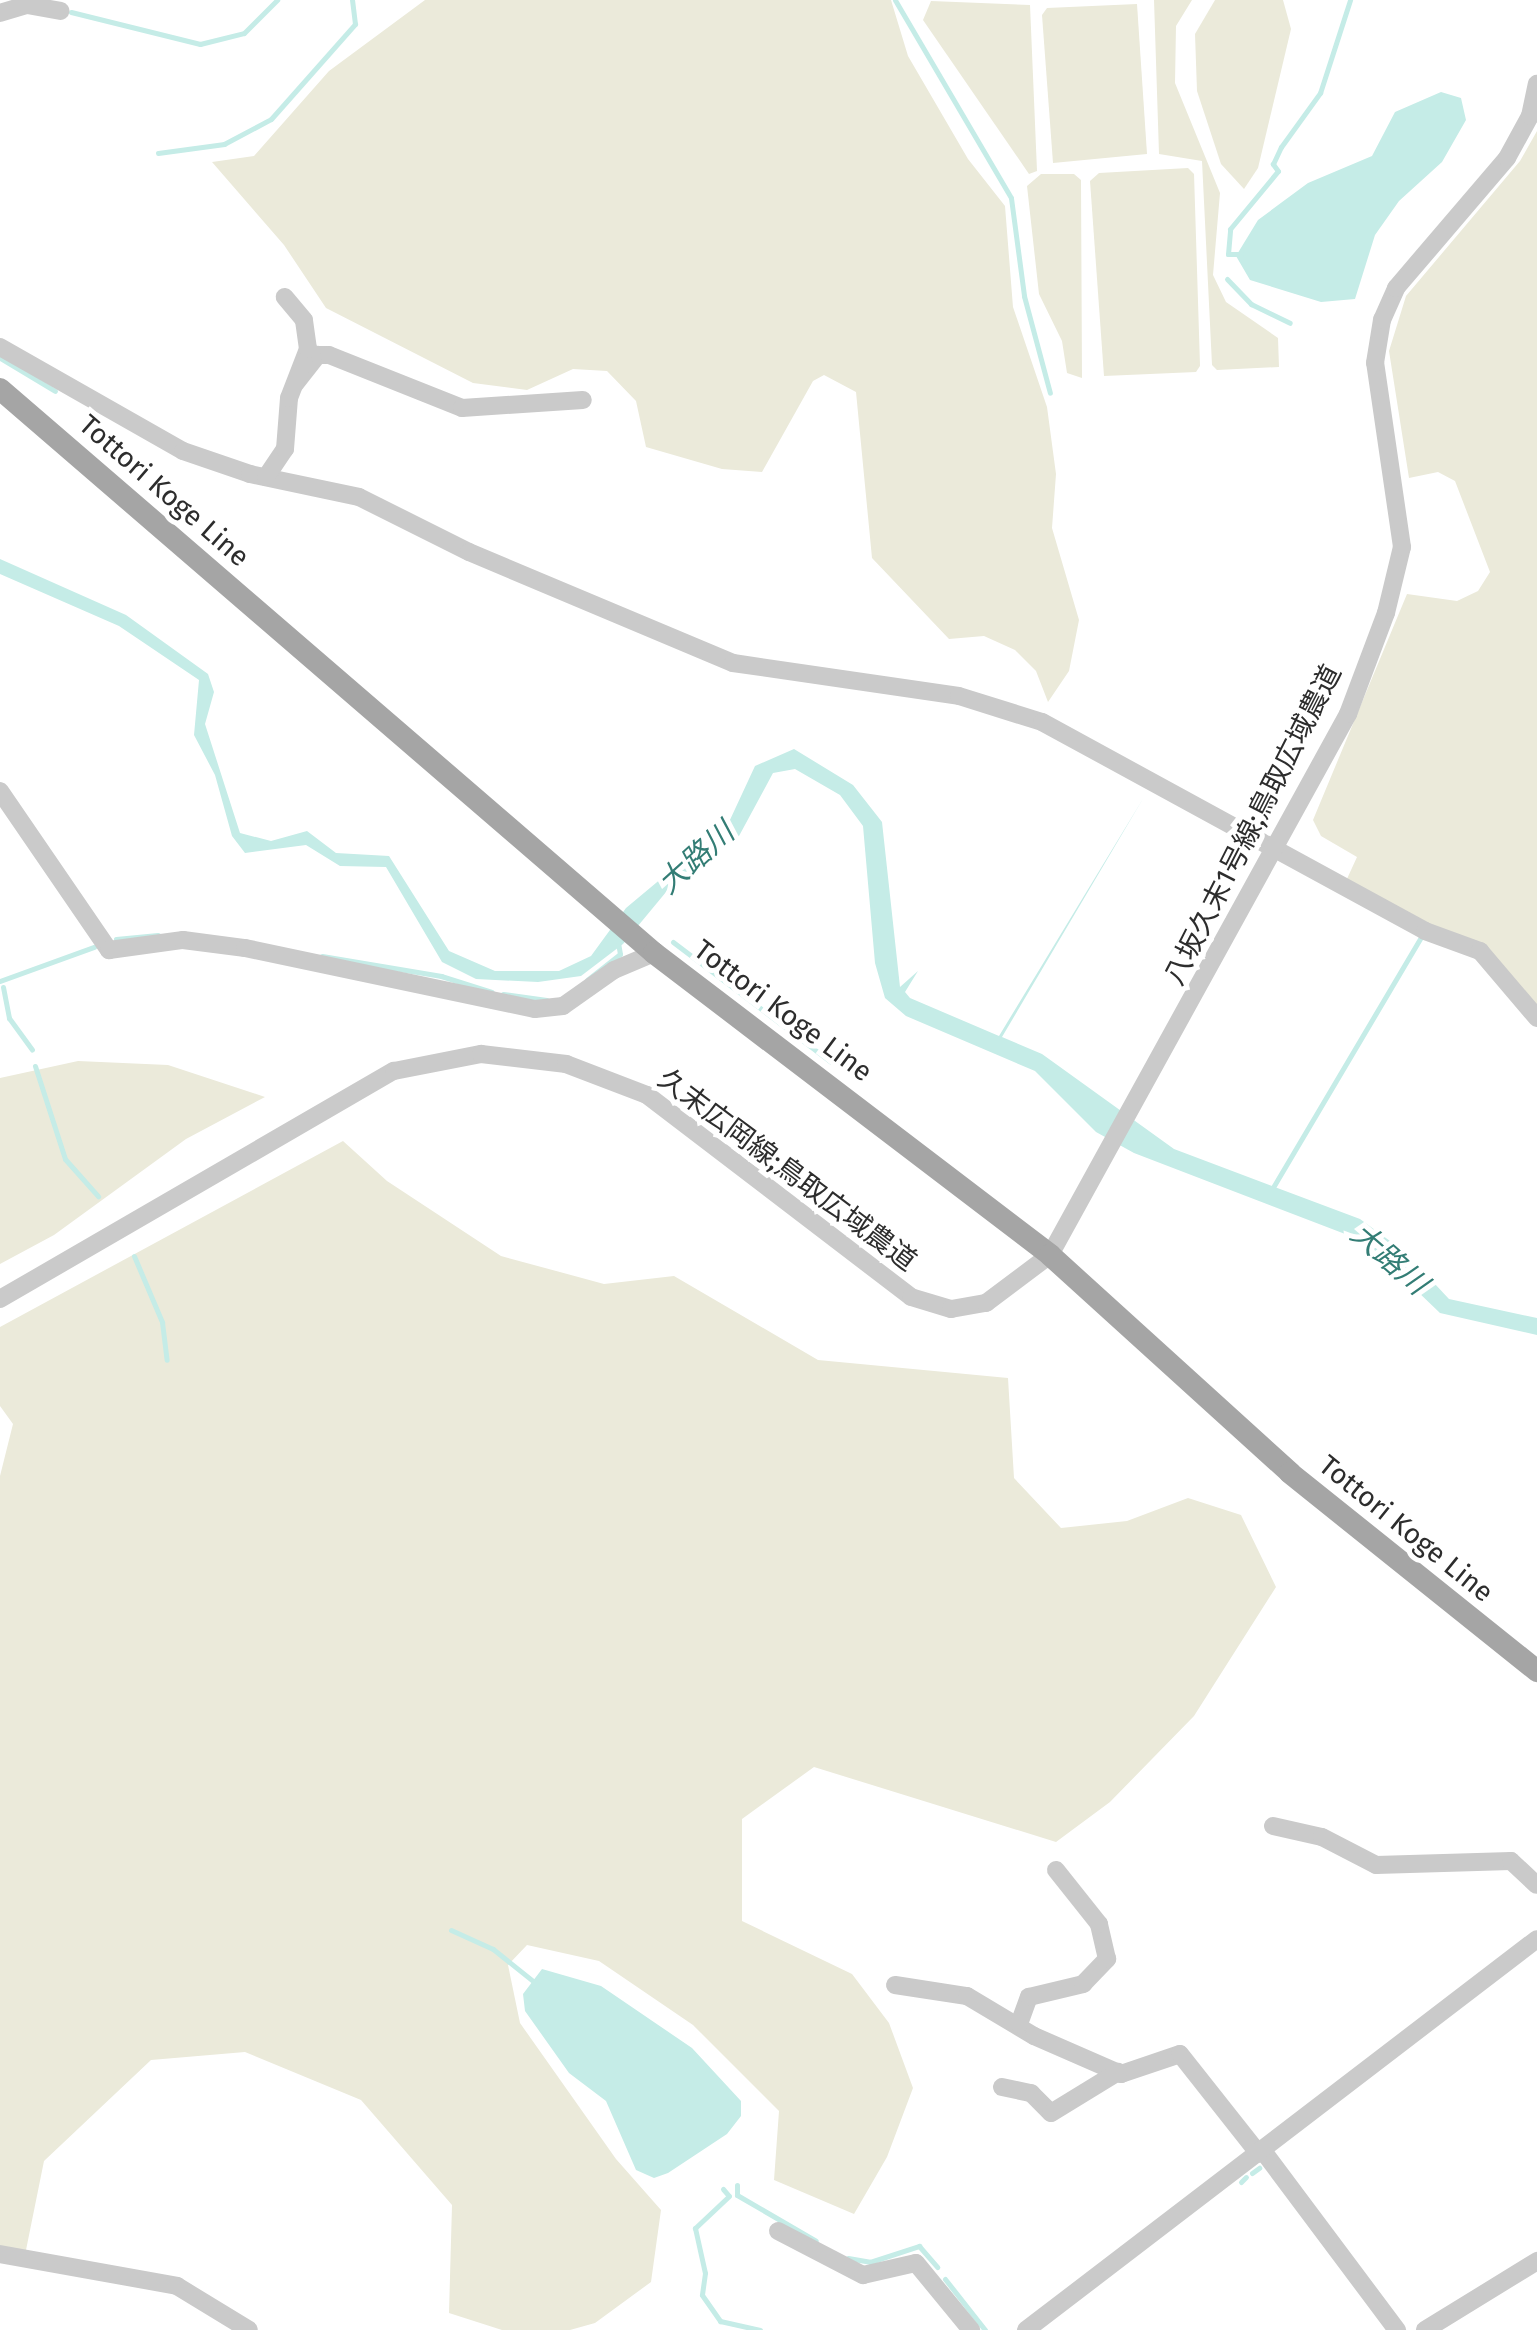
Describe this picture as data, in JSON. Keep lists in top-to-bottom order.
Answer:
{
  "streets": {
    "main road": ["Tottori Koge Line"],
    "street": ["八坂久末1号線;鳥取広域農道", "久末広岡線;鳥取広域農道"]
  },
  "crossings": [
    ["Tottori Koge Line", "八坂久末1号線;鳥取広域農道"],
    ["Tottori Koge Line", "久末広岡線;鳥取広域農道"],
    ["八坂久末1号線;鳥取広域農道", "久末広岡線;鳥取広域農道"]
  ],
  "water": ["大路川"]
}
